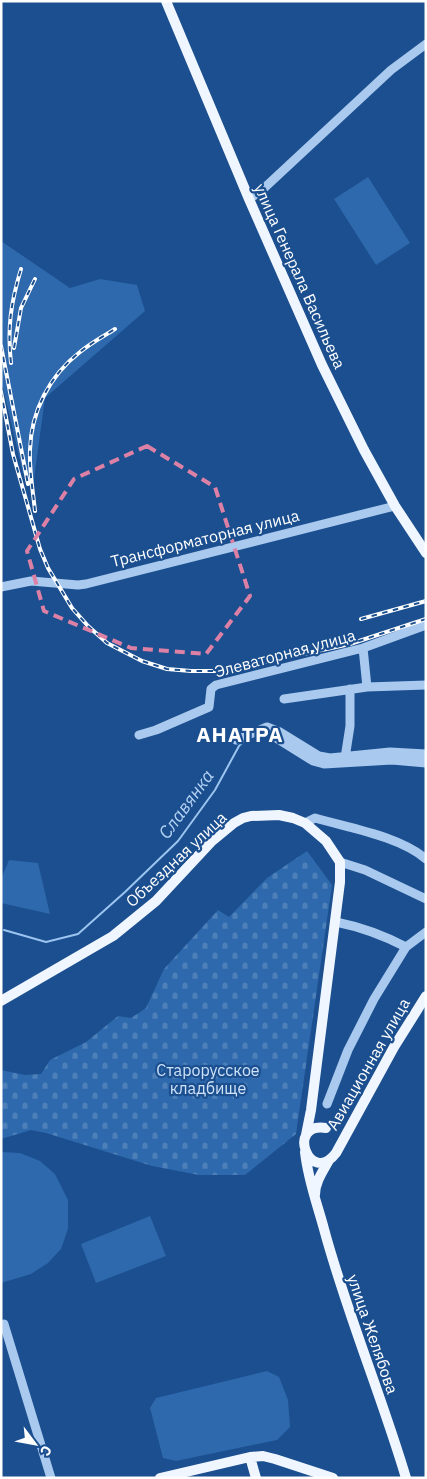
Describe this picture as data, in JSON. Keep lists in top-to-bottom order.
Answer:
{
  "streets": {
    "main road": [
      "улица Генерала Васильева",
      "Объездная улица",
      "Авиационная улица",
      "улица Желябова"
    ],
    "street": ["Трансформаторная улица", "Элеваторная улица"]
  },
  "crossings": [
    ["улица Генерала Васильева", "Трансформаторная улица"],
    ["Авиационная улица", "улица Желябова"]
  ],
  "districts": ["АНАТРА"],
  "water": ["Славянка"],
  "parks": ["Старорусское кладбище"],
  "north": "bottom right"
}
